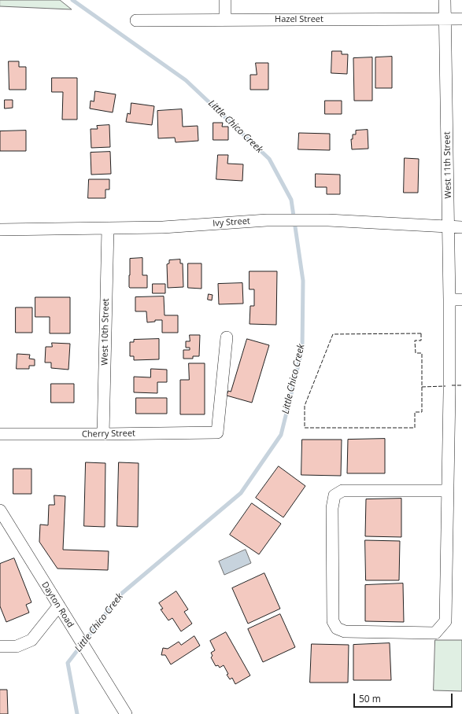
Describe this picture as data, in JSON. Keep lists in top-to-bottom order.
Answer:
{
  "streets": {
    "street": [
      "Hazel Street",
      "West 11th Street",
      "Ivy Street",
      "West 10th Street",
      "Cherry Street",
      "Dayton Road"
    ]
  },
  "crossings": [
    ["Hazel Street", "West 11th Street"],
    ["West 11th Street", "Ivy Street"],
    ["Ivy Street", "West 10th Street"],
    ["West 10th Street", "Cherry Street"]
  ],
  "water": ["Little Chico Creek"],
  "scale_bar": "50 m"
}
